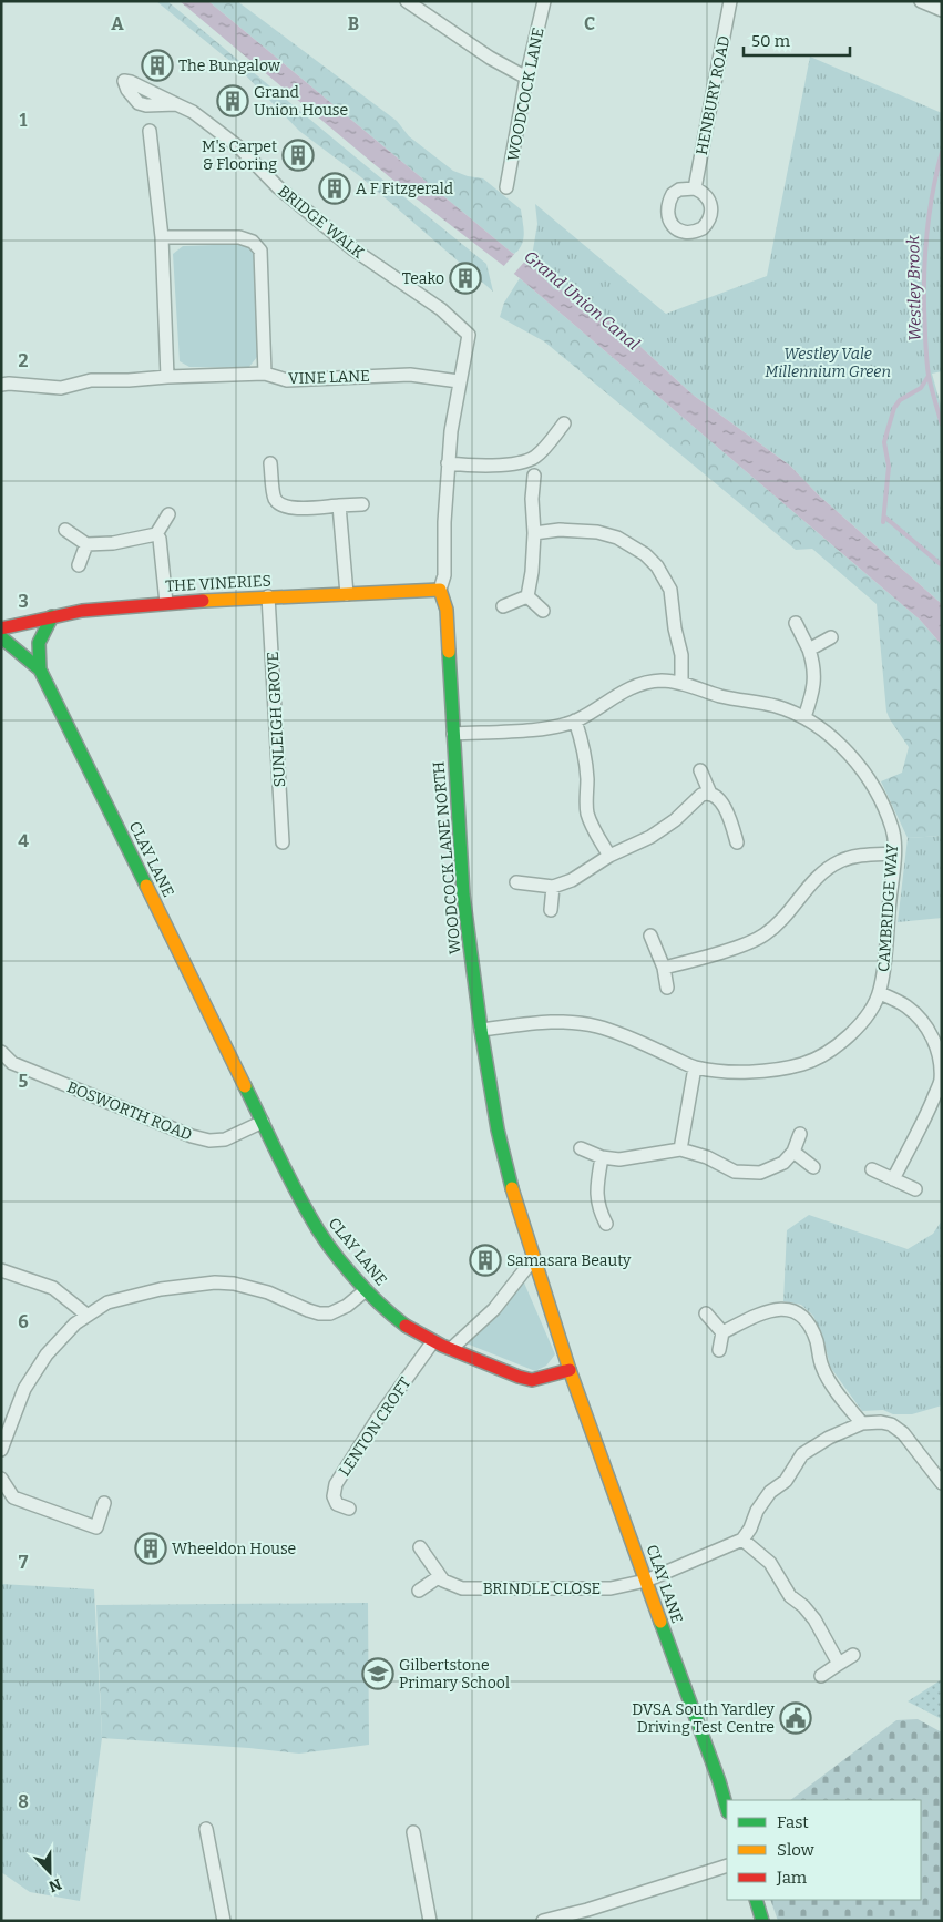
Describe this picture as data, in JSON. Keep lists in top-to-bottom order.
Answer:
{
  "streets": {
    "street": [
      "WOODCOCK LANE",
      "HENBURY ROAD",
      "BRIDGE WALK",
      "VINE LANE",
      "THE VINERIES",
      "SUNLEIGH GROVE",
      "WOODCOCK LANE NORTH",
      "CLAY LANE",
      "CAMBRIDGE WAY",
      "BOSWORTH ROAD",
      "LENTON CROFT",
      "BRINDLE CLOSE"
    ]
  },
  "crossings": [
    ["BRIDGE WALK", "WOODCOCK LANE NORTH"],
    ["VINE LANE", "WOODCOCK LANE NORTH"],
    ["THE VINERIES", "SUNLEIGH GROVE"],
    ["THE VINERIES", "WOODCOCK LANE NORTH"],
    ["THE VINERIES", "CLAY LANE"],
    ["WOODCOCK LANE NORTH", "CLAY LANE"],
    ["WOODCOCK LANE NORTH", "CAMBRIDGE WAY"],
    ["CLAY LANE", "BOSWORTH ROAD"],
    ["CLAY LANE", "LENTON CROFT"],
    ["CLAY LANE", "BRINDLE CLOSE"]
  ],
  "water": ["Westley Brook", "Grand Union Canal"],
  "parks": ["Westley Vale Millennium Green"],
  "places": {
    "building": [
      "The Bungalow",
      "Grand Union House",
      "M's Carpet & Flooring",
      "A F Fitzgerald",
      "Teako",
      "Samasara Beauty",
      "Wheeldon House"
    ],
    "school or university": ["Gilbertstone Primary School"],
    "public building": ["DVSA South Yardley Driving Test Centre"]
  },
  "legend": ["Fast", "Slow", "Jam"],
  "scale_bar": "50 m",
  "north": "bottom",
  "grid": {
    "columns": ["A", "B", "C"],
    "rows": [
      "1",
      "2",
      "3",
      "4",
      "5",
      "6",
      "7",
      "8"
    ]
  }
}
